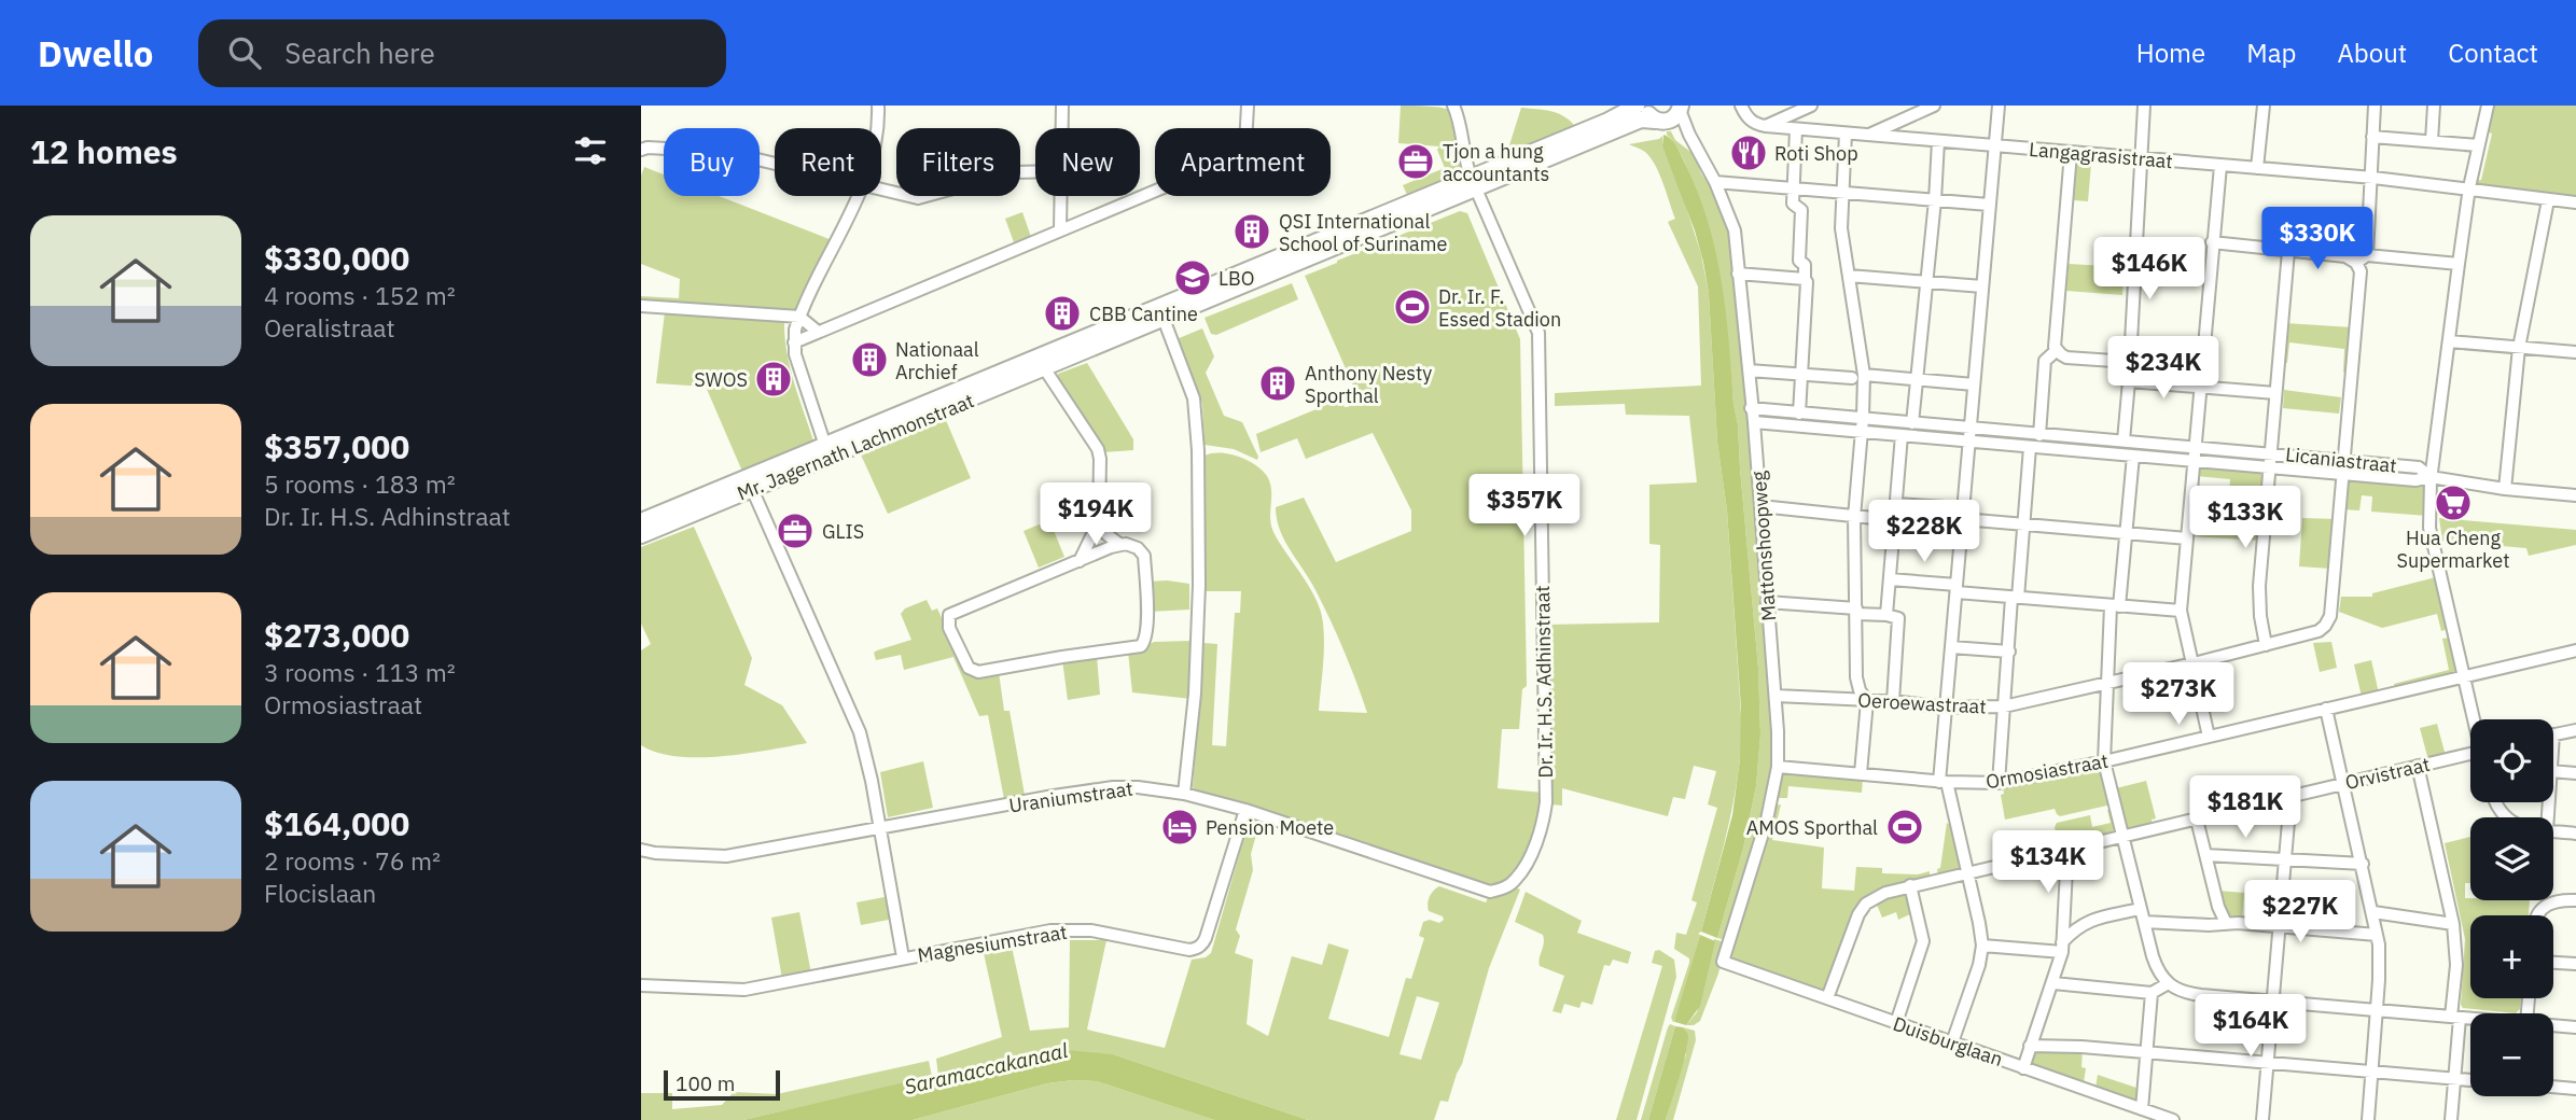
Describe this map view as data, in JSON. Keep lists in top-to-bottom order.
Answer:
{
  "streets": {
    "main road": ["Mr. Jagernath Lachmonstraat"],
    "street": [
      "Langagrasistraat",
      "Licaniastraat",
      "Mattonshoopweg",
      "Dr. Ir. H.S. Adhinstraat",
      "Oeroewastraat",
      "Ormosiastraat",
      "Orvistraat",
      "Uraniumstraat",
      "Magnesiumstraat",
      "Duisburglaan"
    ]
  },
  "crossings": [
    ["Langagrasistraat", "Oeroewastraat"],
    ["Mr. Jagernath Lachmonstraat", "Mattonshoopweg"],
    ["Mr. Jagernath Lachmonstraat", "Dr. Ir. H.S. Adhinstraat"],
    ["Licaniastraat", "Mattonshoopweg"],
    ["Licaniastraat", "Oeroewastraat"],
    ["Mattonshoopweg", "Oeroewastraat"],
    ["Mattonshoopweg", "Ormosiastraat"],
    ["Mattonshoopweg", "Duisburglaan"],
    ["Dr. Ir. H.S. Adhinstraat", "Uraniumstraat"],
    ["Orvistraat", "Duisburglaan"],
    ["Uraniumstraat", "Magnesiumstraat"]
  ],
  "water": ["Saramaccakanaal"],
  "places": {
    "restaurant": ["Roti Shop"],
    "office": ["Tjon a hung accountants", "GLIS"],
    "building": [
      "QSI International School of Suriname",
      "CBB Cantine",
      "Nationaal Archief",
      "SWOS",
      "Anthony Nesty Sporthal"
    ],
    "school or university": ["LBO"],
    "sports": ["Dr. Ir. F. Essed Stadion", "AMOS Sporthal"],
    "supermarket": ["Hua Cheng Supermarket"],
    "hotel": ["Pension Moete"]
  },
  "scale_bar": "100 m",
  "page": {
    "header": "Dwello",
    "search": "Search here",
    "nav": [
      "Home",
      "Map",
      "About",
      "Contact"
    ],
    "heading": "12 homes",
    "chip": [
      "Buy",
      "Rent",
      "Filters",
      "New",
      "Apartment"
    ],
    "list": [
      {
        "name": "$330,000",
        "note": "4 rooms · 152 m² · Oeralistraat"
      },
      {
        "name": "$357,000",
        "note": "5 rooms · 183 m² · Dr. Ir. H.S. Adhinstraat"
      },
      {
        "name": "$273,000",
        "note": "3 rooms · 113 m² · Ormosiastraat"
      },
      {
        "name": "$164,000",
        "note": "2 rooms · 76 m² · Flocislaan"
      }
    ],
    "price": [
      "$330K",
      "$146K",
      "$234K",
      "$357K",
      "$194K",
      "$133K",
      "$228K",
      "$273K",
      "$181K",
      "$134K",
      "$227K",
      "$164K"
    ],
    "map_buttons": ["+", "−"],
    "scale": "100 m"
  }
}
